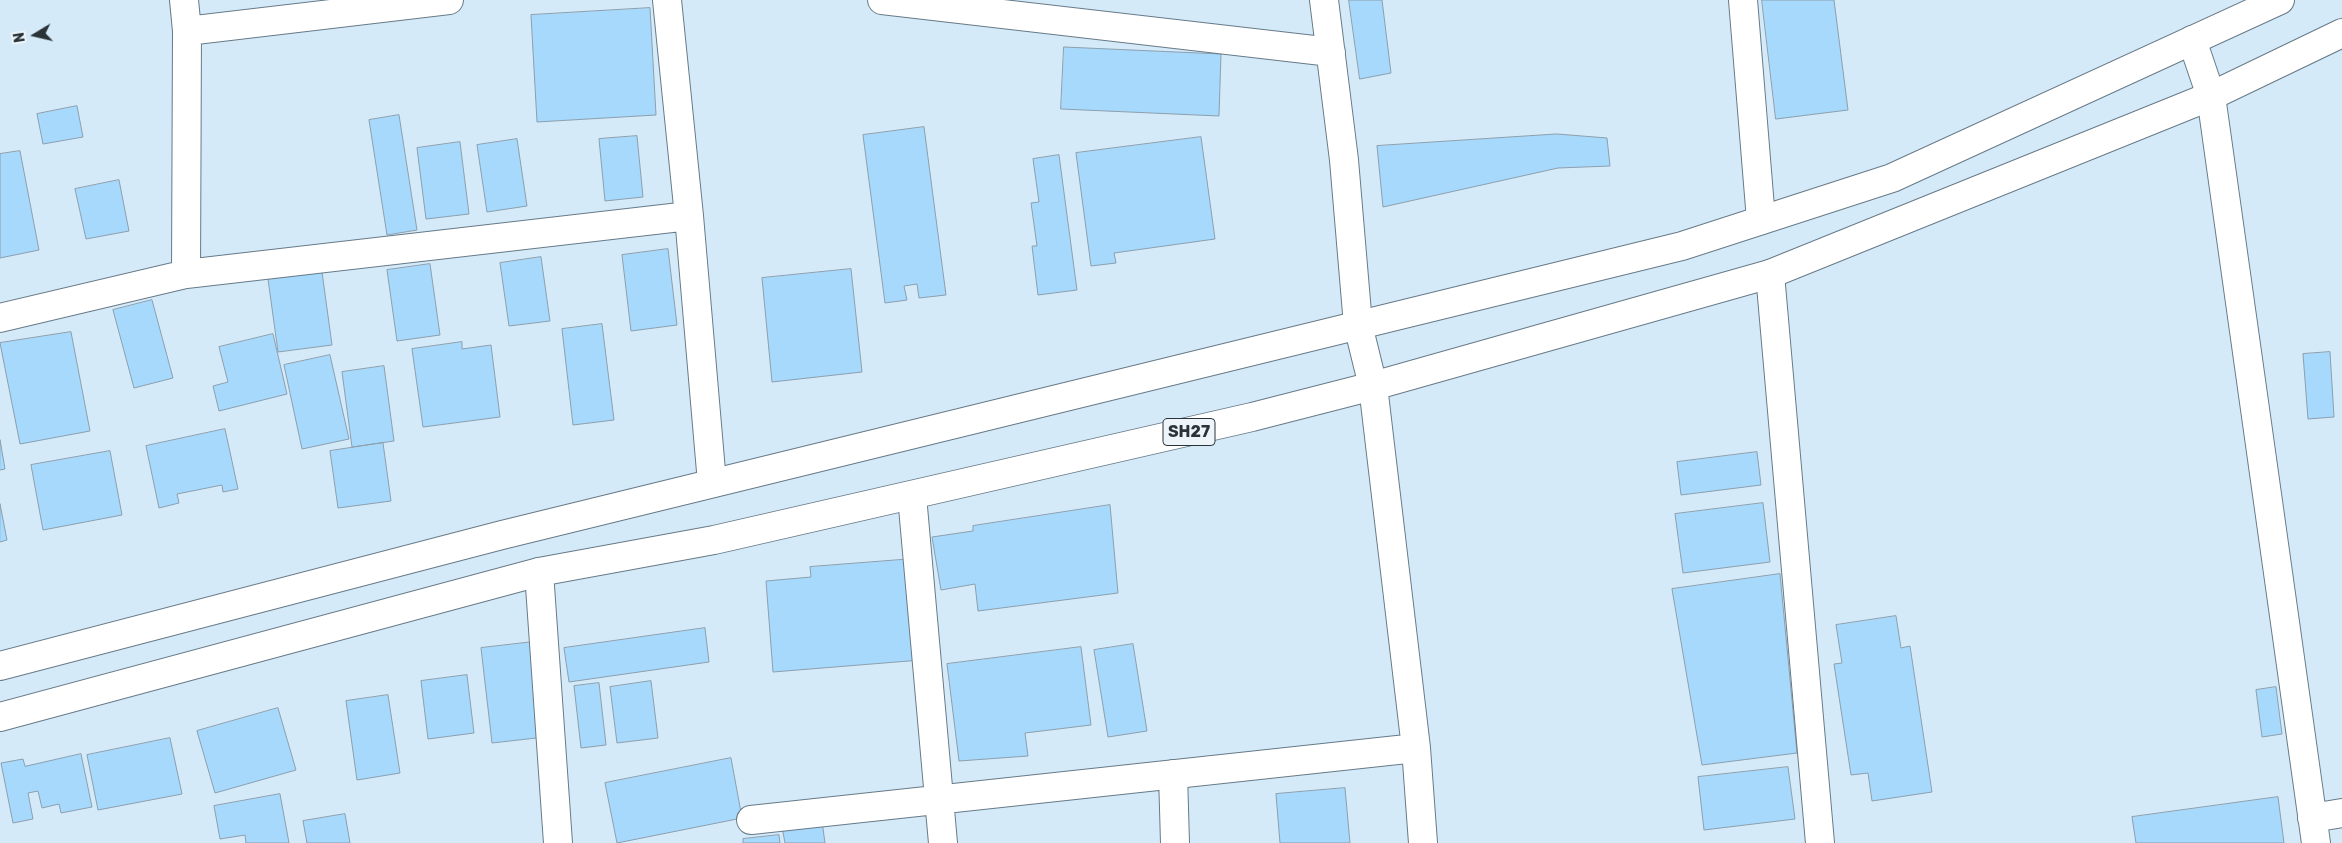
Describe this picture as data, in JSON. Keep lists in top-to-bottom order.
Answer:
{
  "streets": {
    "street": ["SH27"]
  },
  "north": "left"
}
